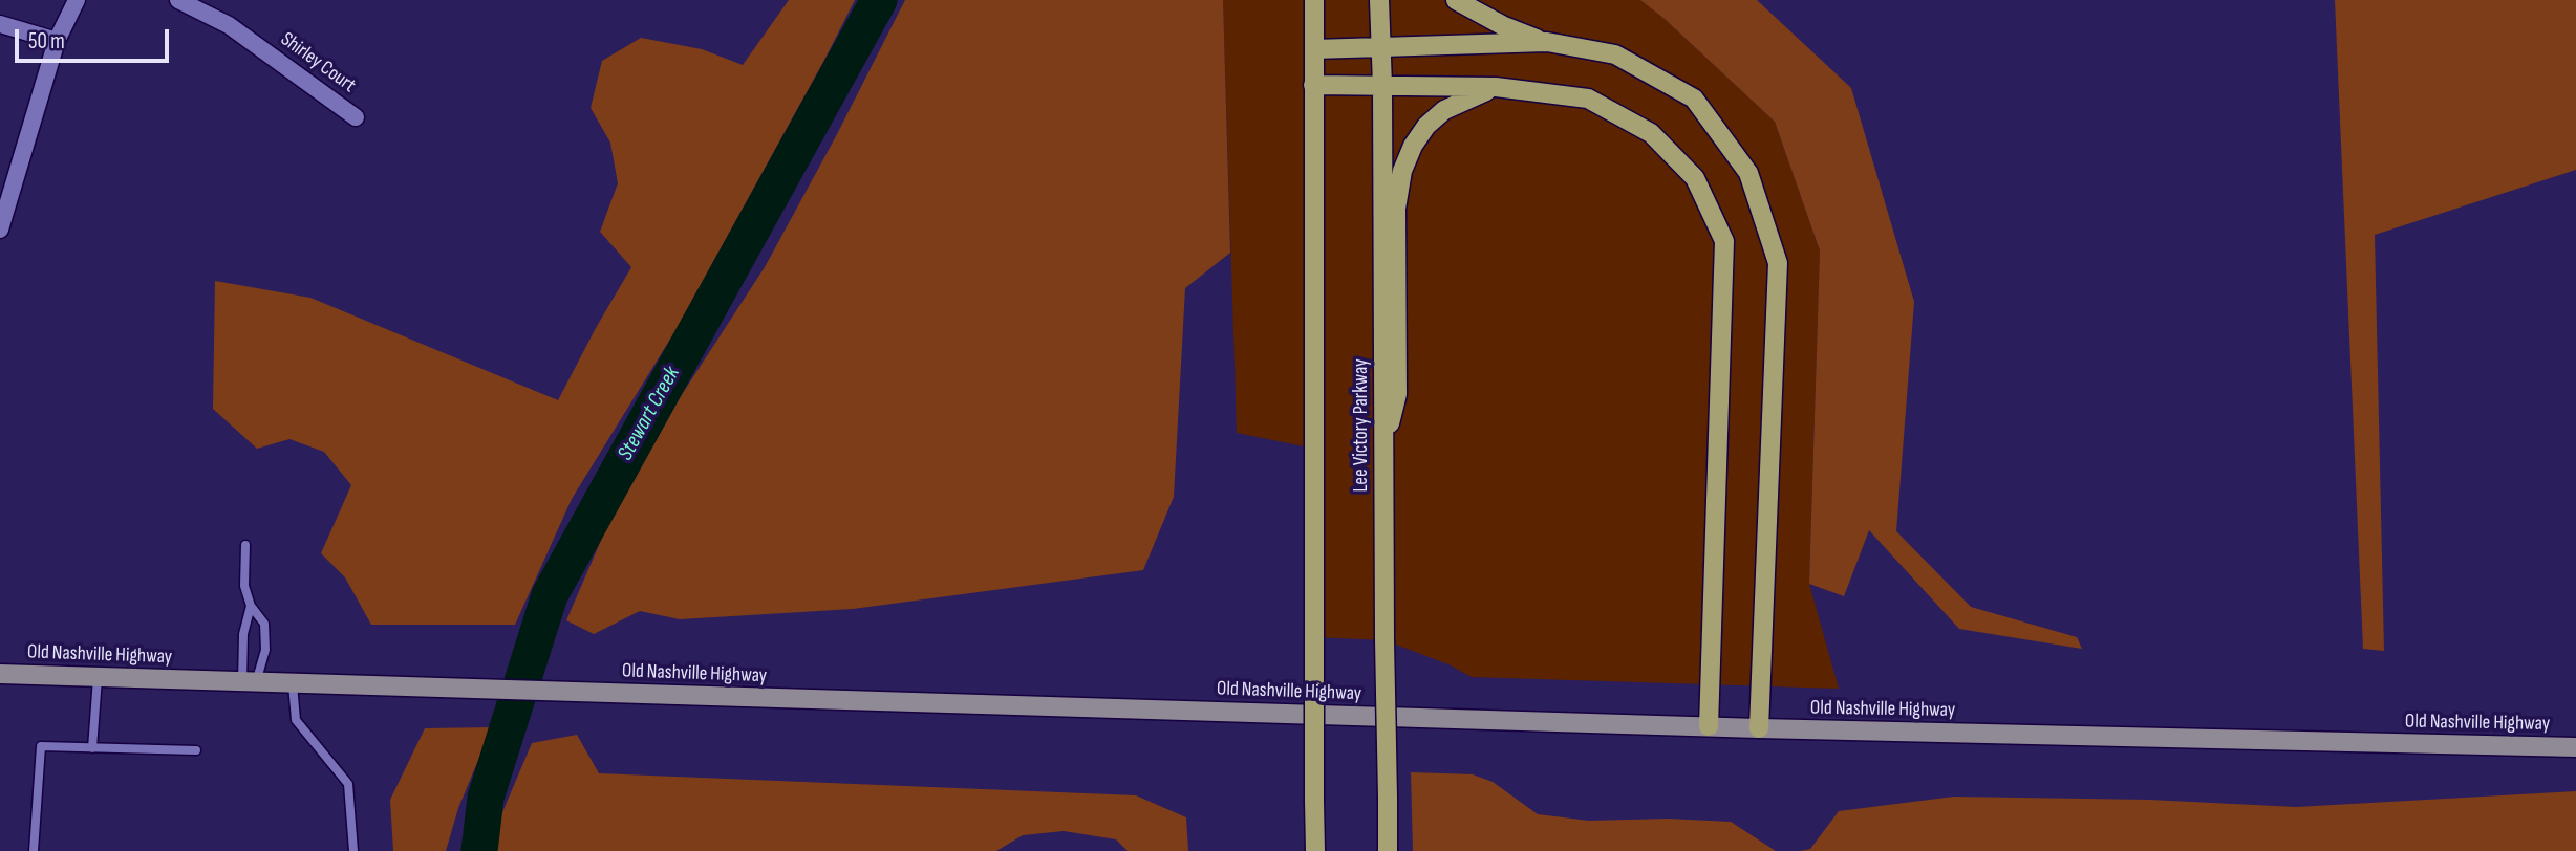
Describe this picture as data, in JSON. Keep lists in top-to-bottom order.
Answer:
{
  "streets": {
    "main road": ["Lee Victory Parkway", "Old Nashville Highway"],
    "street": ["Shirley Court"]
  },
  "water": ["Stewart Creek"],
  "scale_bar": "50 m"
}
